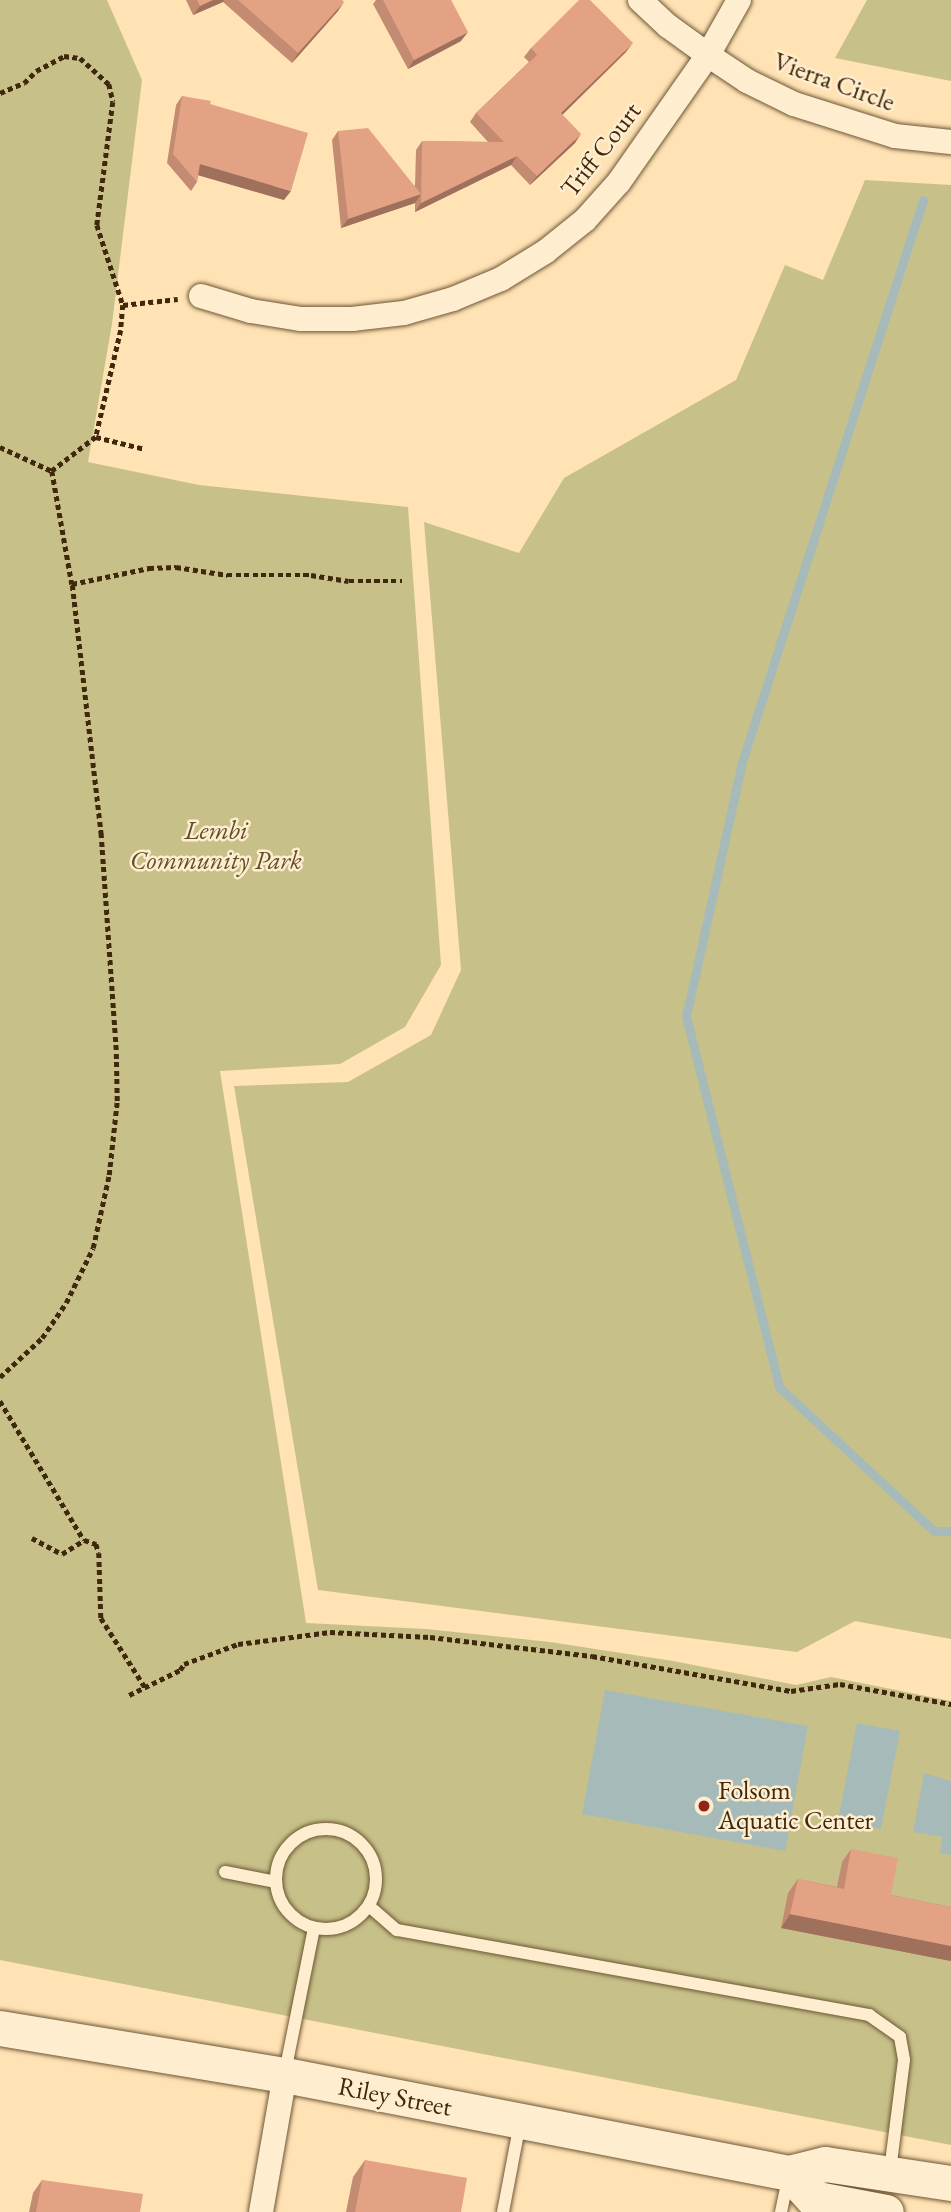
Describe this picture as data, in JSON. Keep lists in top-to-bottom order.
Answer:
{
  "streets": {
    "main road": ["Riley Street"],
    "street": ["Vierra Circle", "Triff Court"]
  },
  "crossings": [
    ["Vierra Circle", "Triff Court"]
  ],
  "parks": ["Lembi Community Park"],
  "places": ["Folsom Aquatic Center"]
}
